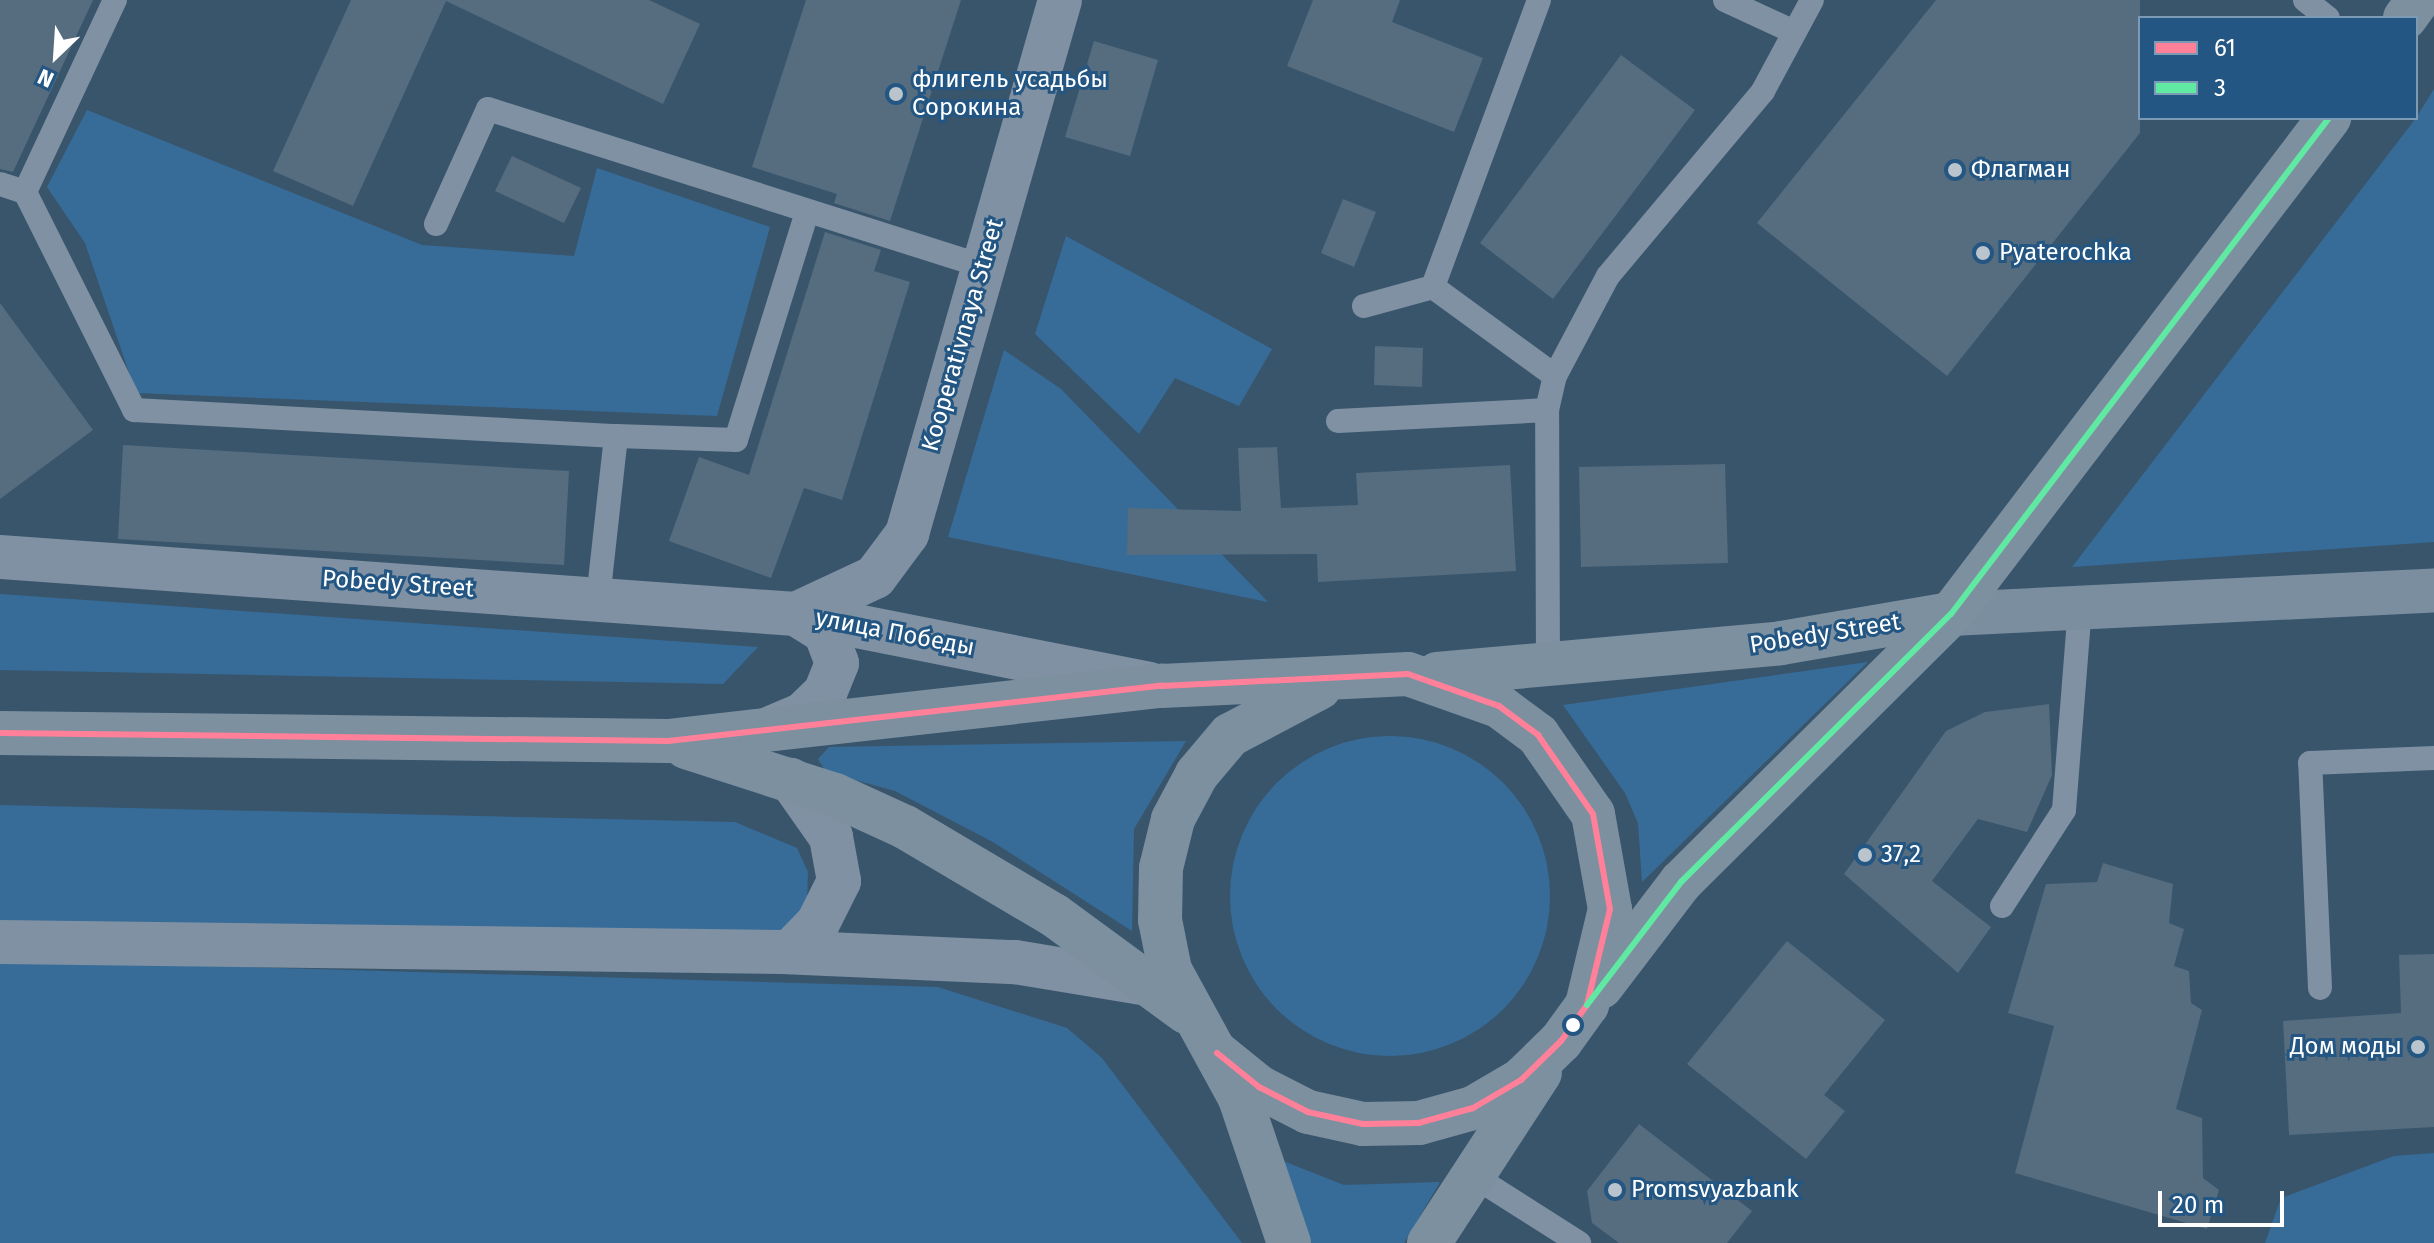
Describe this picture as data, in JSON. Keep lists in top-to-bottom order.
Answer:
{
  "streets": {
    "main road": ["Pobedy Street"],
    "street": ["Kooperativnaya Street", "улица Победы"]
  },
  "crossings": [
    ["Kooperativnaya Street", "Pobedy Street"],
    ["Kooperativnaya Street", "улица Победы"],
    ["Pobedy Street", "улица Победы"]
  ],
  "places": [
    "флигель усадьбы Сорокина",
    "Флагман",
    "Pyaterochka",
    "37,2",
    "Дом моды",
    "Promsvyazbank"
  ],
  "lines": ["transit line 3", "transit line 61"],
  "legend": ["61", "3"],
  "scale_bar": "20 m",
  "north": "bottom left"
}
